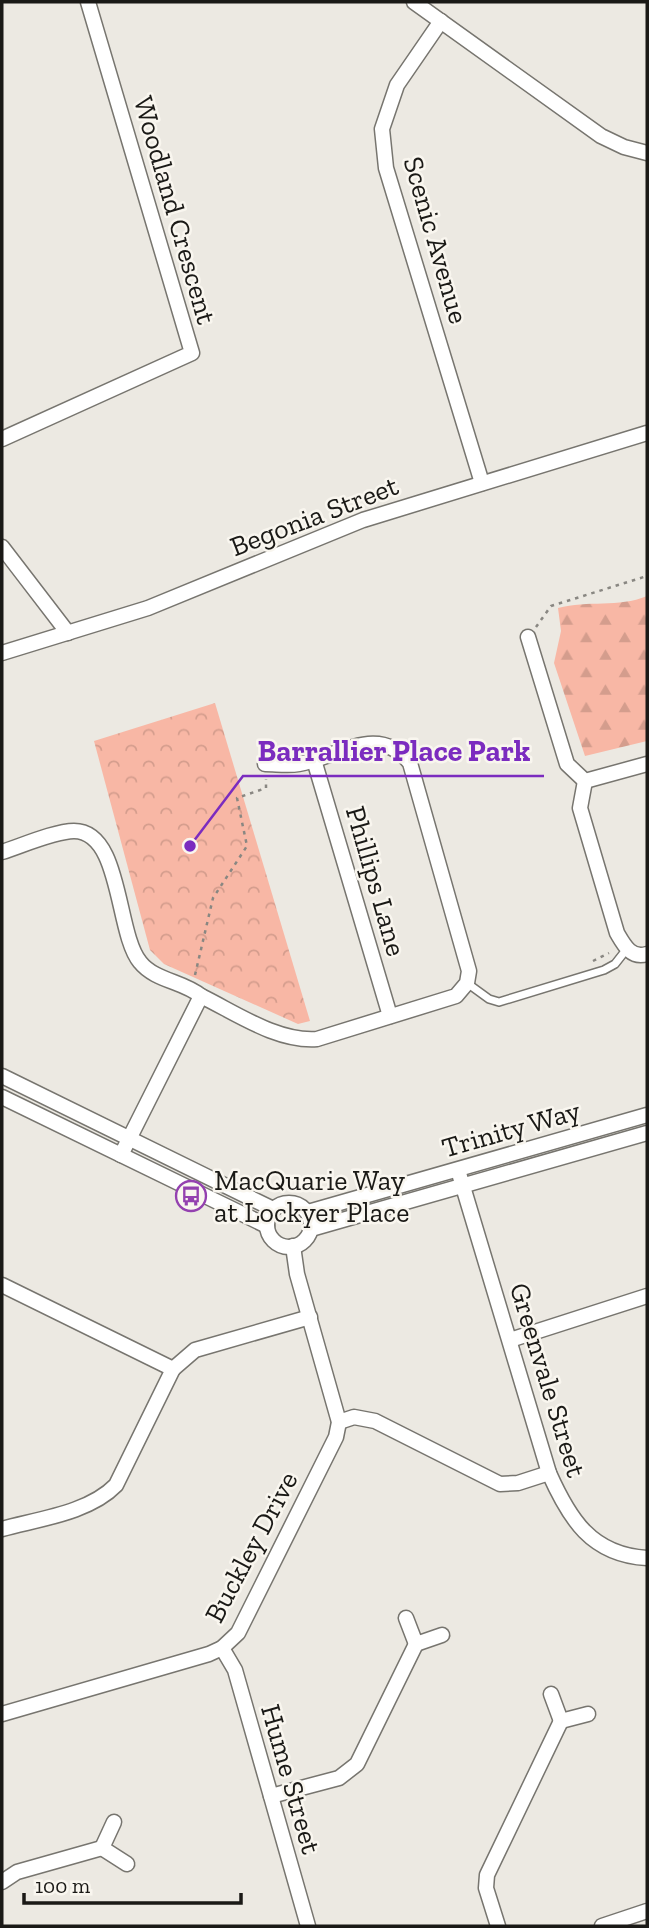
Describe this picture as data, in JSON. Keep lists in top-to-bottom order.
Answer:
{
  "streets": {
    "street": [
      "Woodland Crescent",
      "Scenic Avenue",
      "Begonia Street",
      "Phillips Lane",
      "Trinity Way",
      "Greenvale Street",
      "Buckley Drive",
      "Hume Street"
    ]
  },
  "crossings": [
    ["Scenic Avenue", "Begonia Street"],
    ["Trinity Way", "Greenvale Street"],
    ["Buckley Drive", "Hume Street"]
  ],
  "places": {
    "other": ["Barrallier Place Park"],
    "bus stop": ["MacQuarie Way at Lockyer Place"]
  },
  "scale_bar": "100 m"
}
